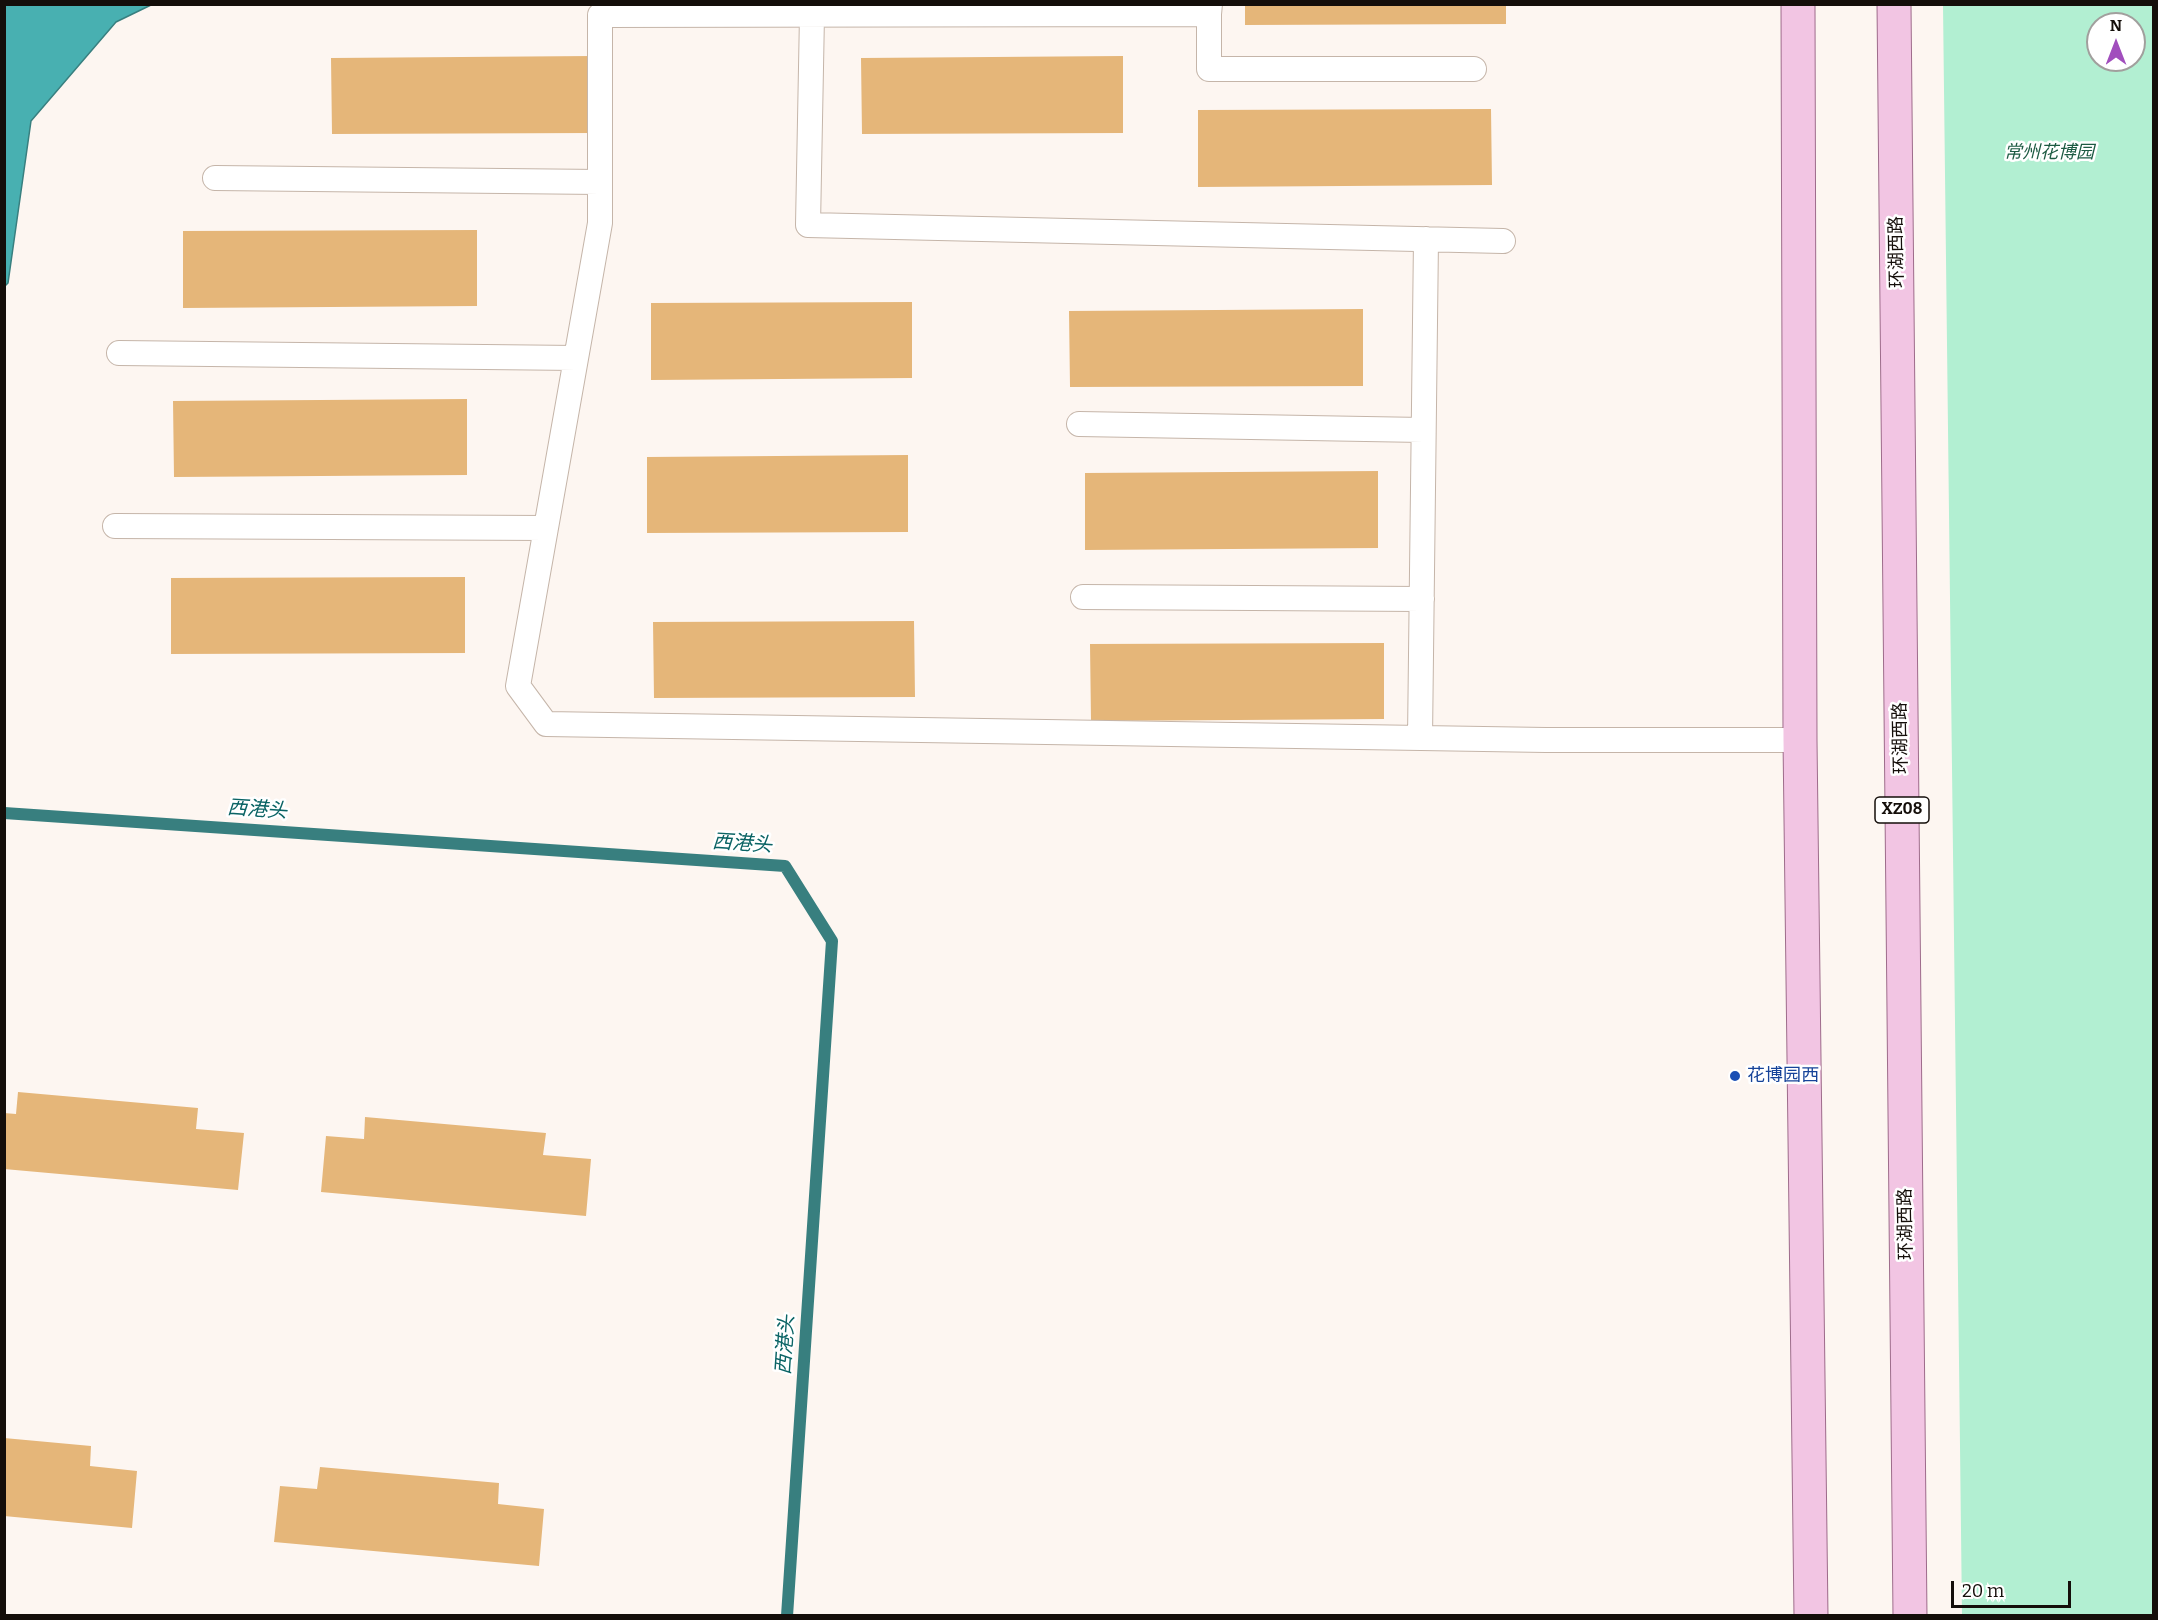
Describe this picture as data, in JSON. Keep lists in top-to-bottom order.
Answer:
{
  "streets": {
    "main road": ["环湖西路", "XZ08"]
  },
  "water": ["西港头"],
  "parks": ["常州花博园"],
  "places": ["花博园西"],
  "scale_bar": "20 m",
  "north": "top"
}
